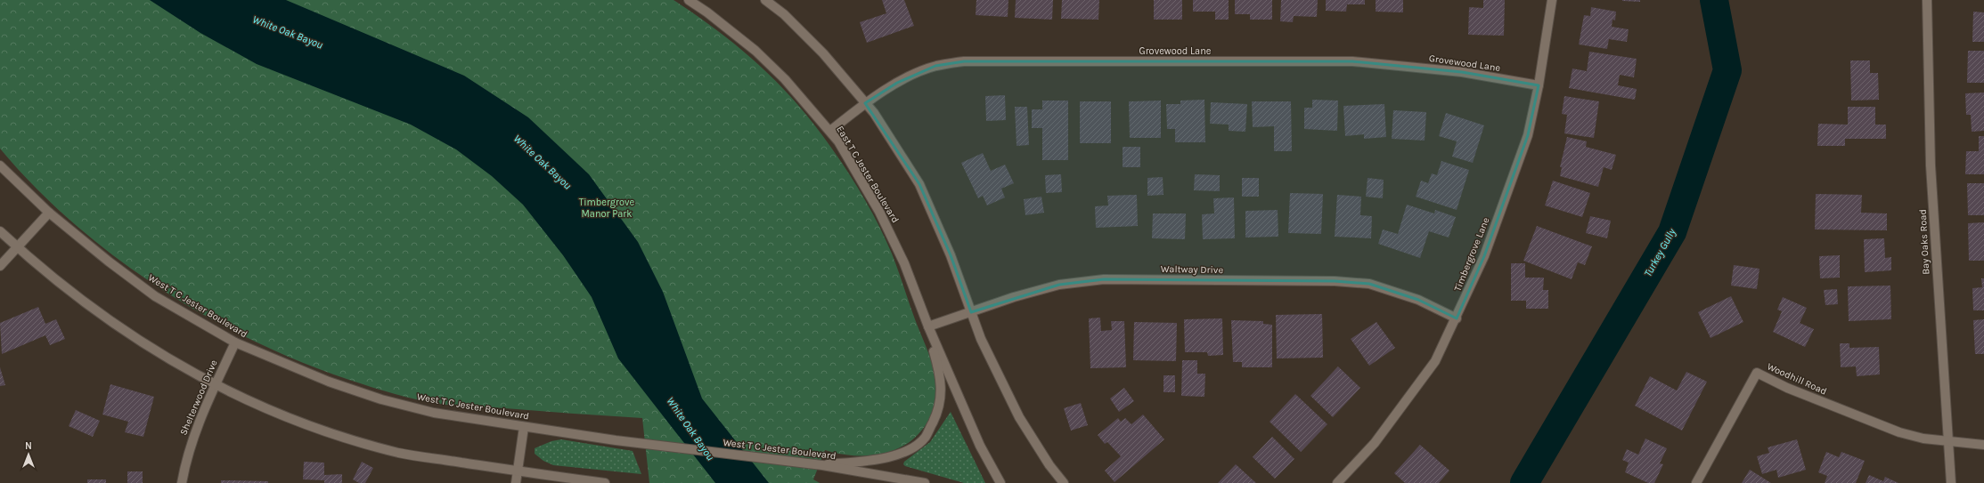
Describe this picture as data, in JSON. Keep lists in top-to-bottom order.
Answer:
{
  "streets": {
    "street": [
      "Grovewood Lane",
      "East T C Jester Boulevard",
      "Bay Oaks Road",
      "Timbergrove Lane",
      "Waltway Drive",
      "West T C Jester Boulevard",
      "Woodhill Road",
      "Shelterwood Drive"
    ]
  },
  "crossings": [
    ["Grovewood Lane", "East T C Jester Boulevard"],
    ["Grovewood Lane", "Timbergrove Lane"],
    ["East T C Jester Boulevard", "Waltway Drive"],
    ["Bay Oaks Road", "Woodhill Road"],
    ["Timbergrove Lane", "Waltway Drive"],
    ["West T C Jester Boulevard", "Shelterwood Drive"]
  ],
  "water": ["White Oak Bayou", "Turkey Gully"],
  "parks": ["Timbergrove Manor Park"],
  "north": "top"
}
